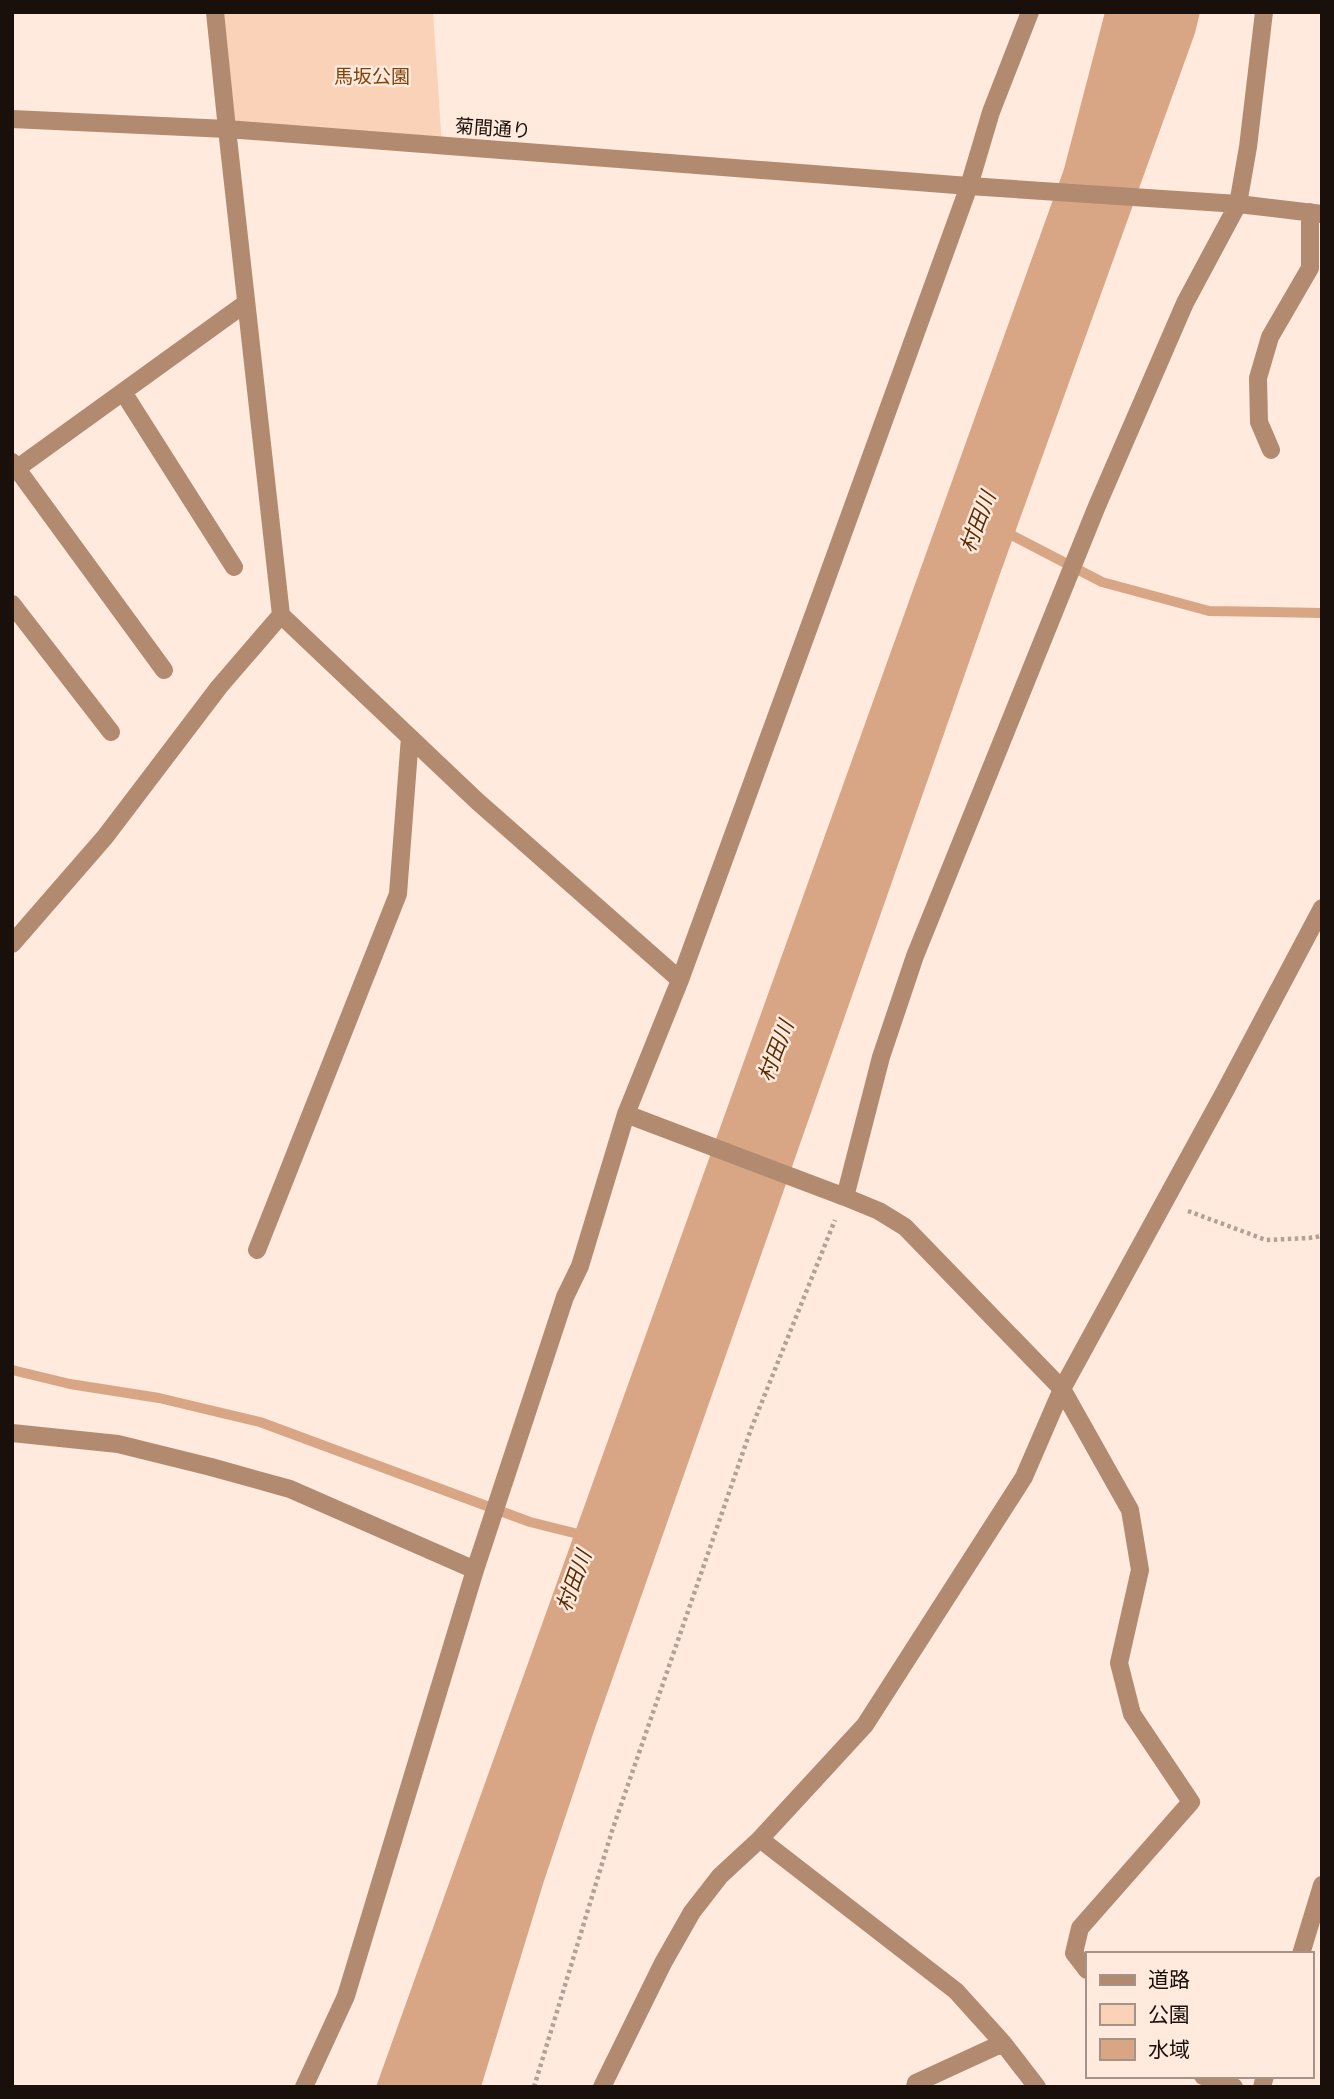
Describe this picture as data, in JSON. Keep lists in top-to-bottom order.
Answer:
{
  "streets": {
    "street": ["菊間通り"]
  },
  "water": ["村田川"],
  "parks": ["馬坂公園"],
  "legend": ["道路", "公園", "水域"]
}
